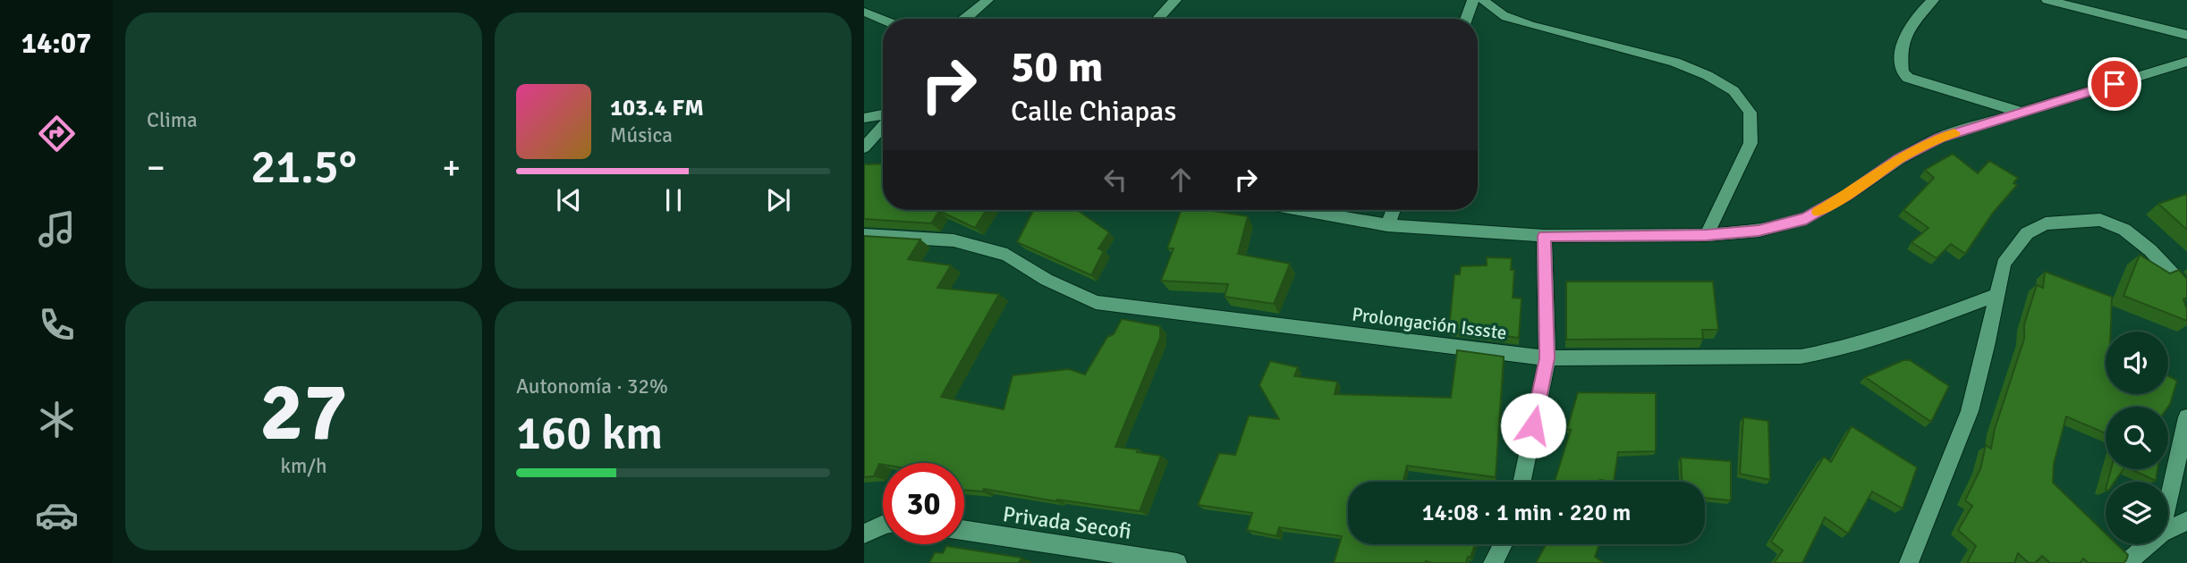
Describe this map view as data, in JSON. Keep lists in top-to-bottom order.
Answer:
{
  "streets": {
    "street": ["Prolongación Issste", "Privada Secofi"]
  },
  "page": {
    "tabs": "14:07",
    "tile": [
      "Clima",
      ["27", "km/h"],
      ["Autonomía · 32%", "160 km"]
    ],
    "turn": ["50 m", "Calle Chiapas"],
    "song": ["103.4 FM", "Música"],
    "heat": ["−", "21.5°", "+"],
    "limit": "30",
    "trip": "14:08 · 1 min · 220 m"
  }
}
